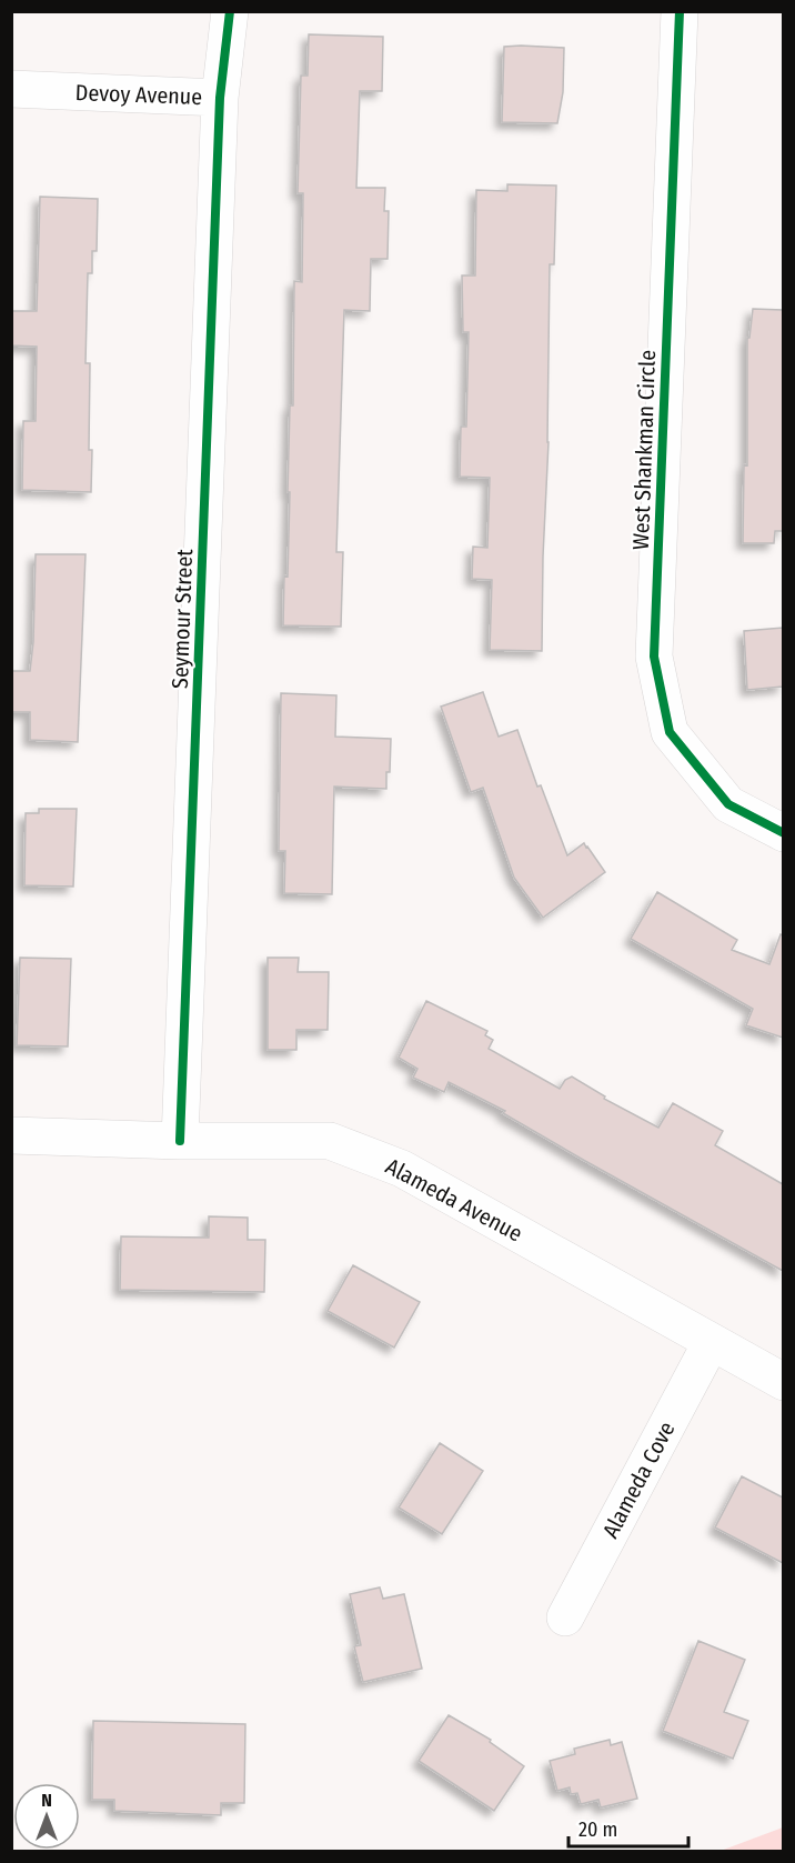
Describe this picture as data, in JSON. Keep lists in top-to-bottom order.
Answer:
{
  "streets": {
    "street": [
      "Devoy Avenue",
      "West Shankman Circle",
      "Seymour Street",
      "Alameda Avenue",
      "Alameda Cove"
    ]
  },
  "crossings": [
    ["Devoy Avenue", "Seymour Street"],
    ["Seymour Street", "Alameda Avenue"],
    ["Alameda Avenue", "Alameda Cove"]
  ],
  "scale_bar": "20 m",
  "north": "top"
}
